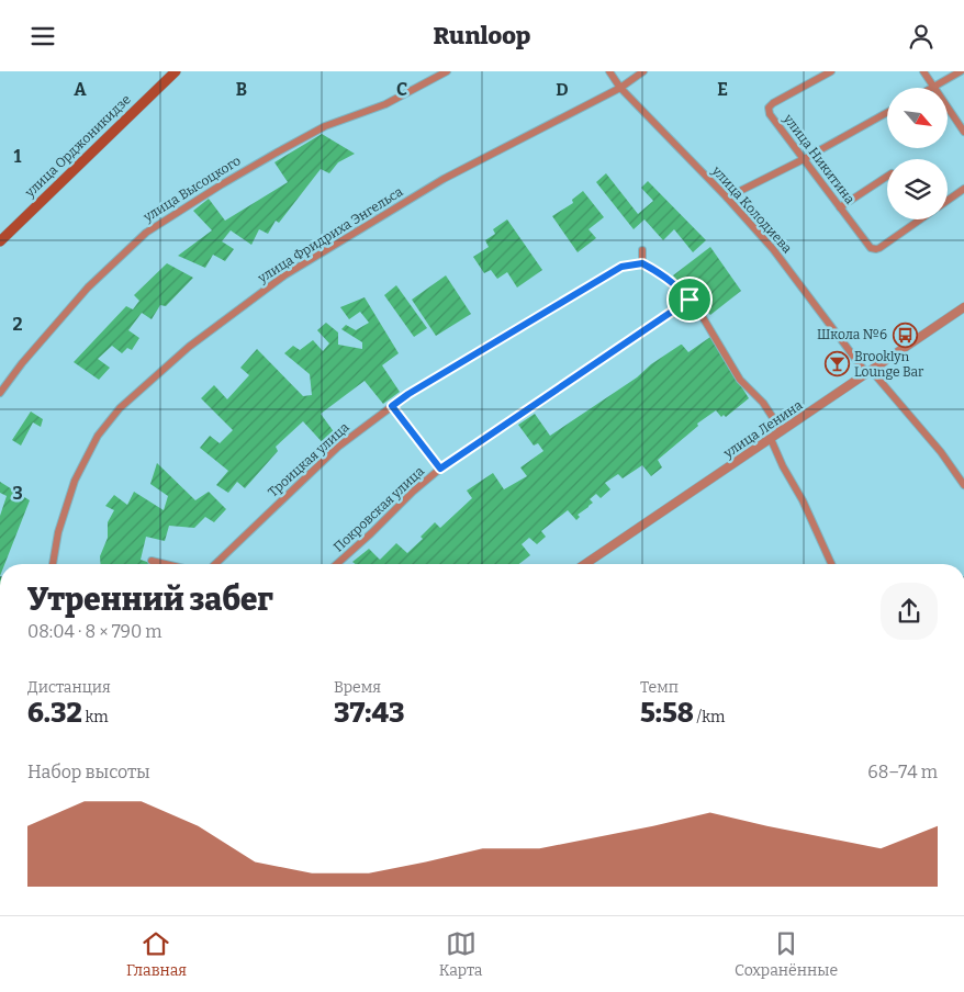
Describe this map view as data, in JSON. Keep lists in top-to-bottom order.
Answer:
{
  "streets": {
    "main road": ["улица Орджоникидзе"],
    "street": [
      "улица Никитина",
      "улица Высоцкого",
      "улица Колодиева",
      "улица Фридриха Энгельса",
      "улица Ленина",
      "Троицкая улица",
      "Покровская улица"
    ]
  },
  "crossings": [
    ["улица Колодиева", "улица Фридриха Энгельса"],
    ["улица Колодиева", "улица Ленина"]
  ],
  "places": {
    "bus stop": ["Школа №6"],
    "bar": ["Brooklyn Lounge Bar"]
  },
  "north": "bottom right",
  "page": {
    "header": "Runloop",
    "heading": ["Утренний забег", "08:04 · 8 × 790 m"],
    "stats": [
      ["Дистанция", "6.32 km"],
      ["Время", "37:43"],
      ["Темп", "5:58 /km"]
    ],
    "chart": ["Набор высоты", "68–74 m"],
    "tabs": ["Главная", "Карта", "Сохранённые"]
  },
  "grid": {
    "columns": [
      "A",
      "B",
      "C",
      "D",
      "E"
    ],
    "rows": ["1", "2", "3"]
  }
}
